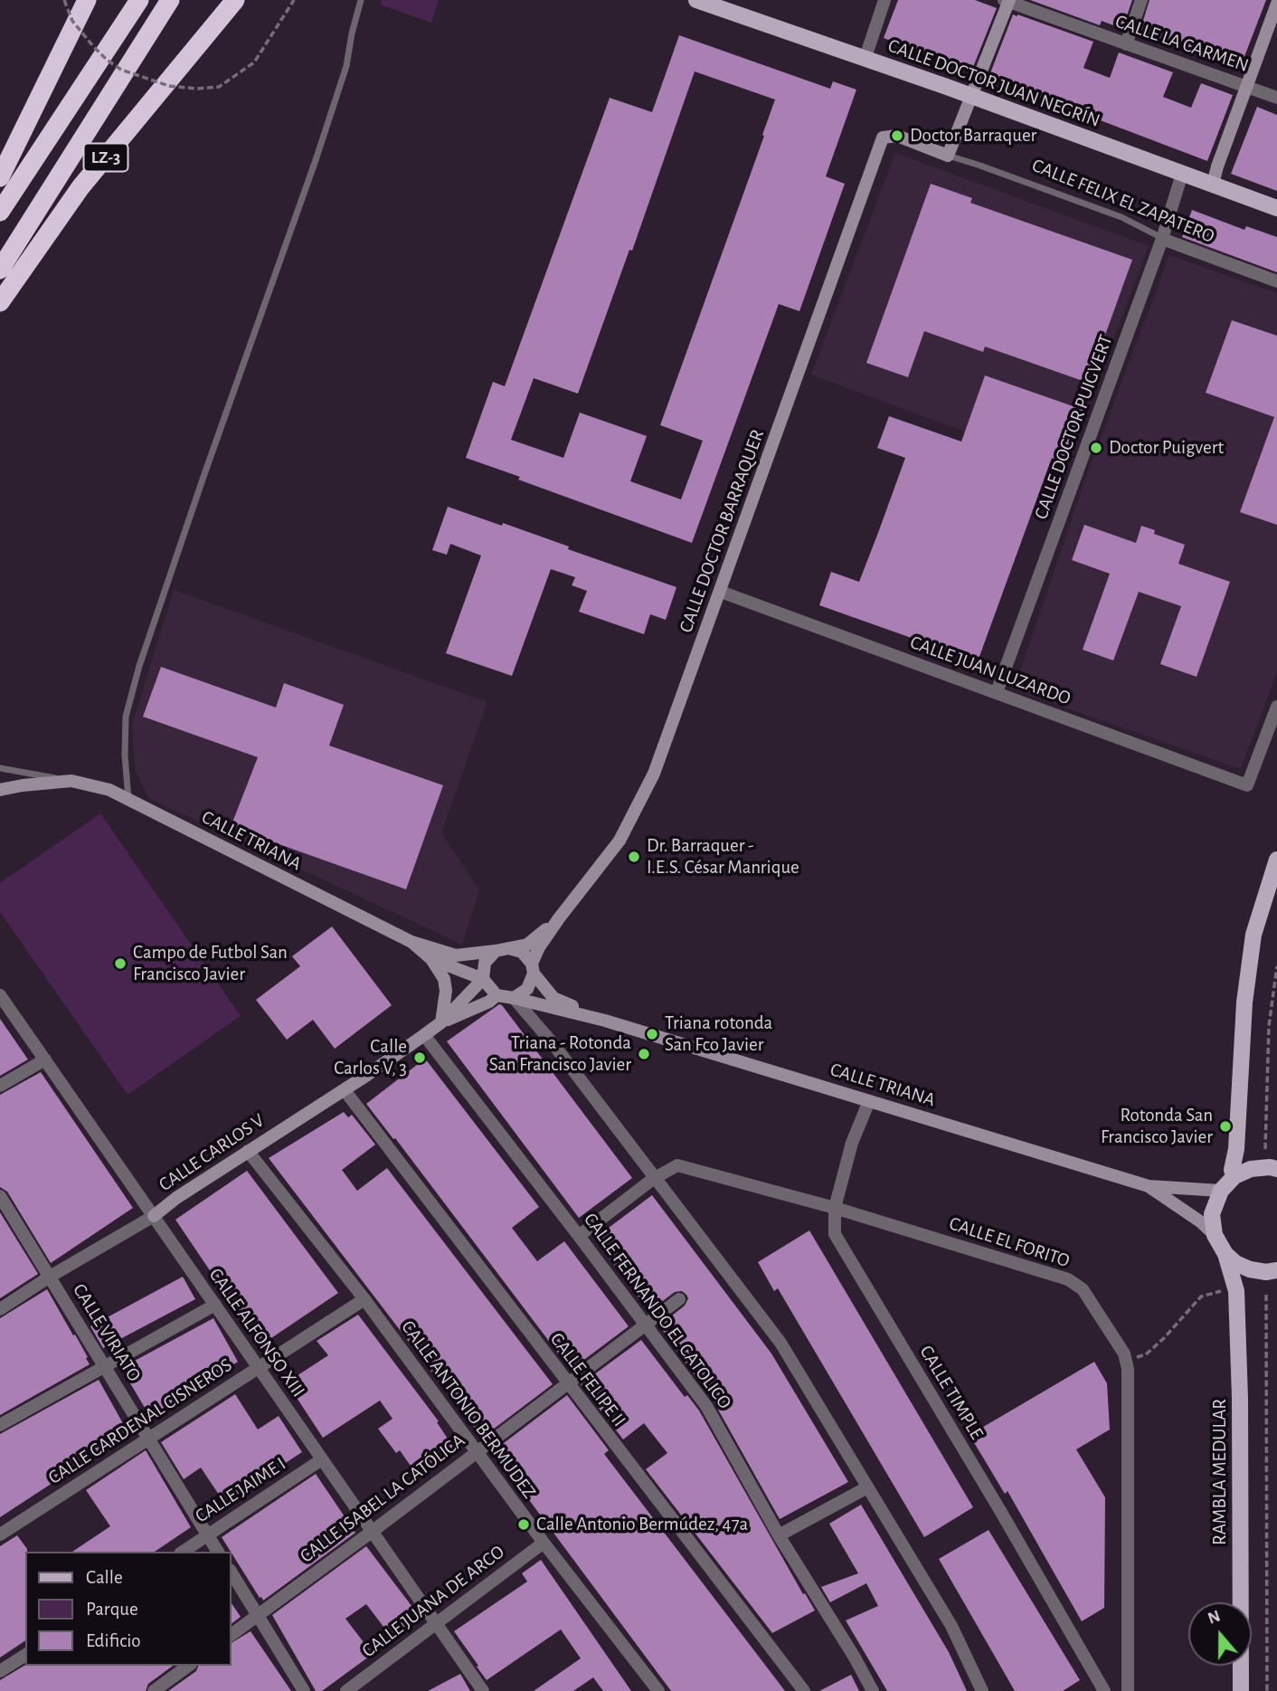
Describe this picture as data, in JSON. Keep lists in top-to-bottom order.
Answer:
{
  "streets": {
    "highway": ["LZ-3"],
    "main road": ["CALLE DOCTOR JUAN NEGRÍN", "RAMBLA MEDULAR"],
    "street": [
      "CALLE LA CARMEN",
      "CALLE FELIX EL ZAPATERO",
      "CALLE DOCTOR PUIGVERT",
      "CALLE DOCTOR BARRAQUER",
      "CALLE JUAN LUZARDO",
      "CALLE TRIANA",
      "CALLE CARLOS V",
      "CALLE EL FORITO",
      "CALLE FERNANDO EL CATOLICO",
      "CALLE VIRIATO",
      "CALLE ALFONSO XIII",
      "CALLE FELIPE II",
      "CALLE TIMPLE",
      "CALLE ANTONIO BERMUDEZ",
      "CALLE CARDENAL CISNEROS",
      "CALLE JAIME I",
      "CALLE ISABEL LA CATÓLICA",
      "CALLE JUANA DE ARCO"
    ]
  },
  "crossings": [
    ["CALLE DOCTOR JUAN NEGRÍN", "CALLE DOCTOR PUIGVERT"],
    ["CALLE FELIX EL ZAPATERO", "CALLE DOCTOR PUIGVERT"],
    ["CALLE FELIX EL ZAPATERO", "CALLE DOCTOR BARRAQUER"],
    ["CALLE DOCTOR PUIGVERT", "CALLE JUAN LUZARDO"],
    ["CALLE DOCTOR BARRAQUER", "CALLE JUAN LUZARDO"],
    ["CALLE DOCTOR BARRAQUER", "CALLE TRIANA"],
    ["CALLE DOCTOR BARRAQUER", "CALLE CARLOS V"],
    ["CALLE TRIANA", "CALLE CARLOS V"],
    ["CALLE TRIANA", "CALLE TIMPLE"],
    ["CALLE TRIANA", "RAMBLA MEDULAR"],
    ["CALLE CARLOS V", "CALLE FERNANDO EL CATOLICO"],
    ["CALLE CARLOS V", "CALLE VIRIATO"],
    ["CALLE CARLOS V", "CALLE ALFONSO XIII"],
    ["CALLE CARLOS V", "CALLE FELIPE II"],
    ["CALLE CARLOS V", "CALLE ANTONIO BERMUDEZ"],
    ["CALLE EL FORITO", "CALLE FERNANDO EL CATOLICO"],
    ["CALLE EL FORITO", "CALLE TIMPLE"],
    ["CALLE FERNANDO EL CATOLICO", "CALLE ISABEL LA CATÓLICA"],
    ["CALLE VIRIATO", "CALLE CARDENAL CISNEROS"],
    ["CALLE VIRIATO", "CALLE JAIME I"],
    ["CALLE ALFONSO XIII", "CALLE CARDENAL CISNEROS"],
    ["CALLE ALFONSO XIII", "CALLE JAIME I"],
    ["CALLE ALFONSO XIII", "CALLE ISABEL LA CATÓLICA"],
    ["CALLE ALFONSO XIII", "CALLE JUANA DE ARCO"],
    ["CALLE FELIPE II", "CALLE ISABEL LA CATÓLICA"],
    ["CALLE ANTONIO BERMUDEZ", "CALLE CARDENAL CISNEROS"],
    ["CALLE ANTONIO BERMUDEZ", "CALLE ISABEL LA CATÓLICA"],
    ["CALLE ANTONIO BERMUDEZ", "CALLE JUANA DE ARCO"]
  ],
  "places": [
    "Doctor Barraquer",
    "Doctor Puigvert",
    "Dr. Barraquer - I.E.S. César Manrique",
    "Campo de Futbol San Francisco Javier",
    "Triana rotonda San Fco Javier",
    "Triana - Rotonda San Francisco Javier",
    "Calle Carlos V, 3",
    "Rotonda San Francisco Javier",
    "Calle Antonio Bermúdez, 47a"
  ],
  "legend": ["Calle", "Parque", "Edificio"],
  "north": "top"
}
